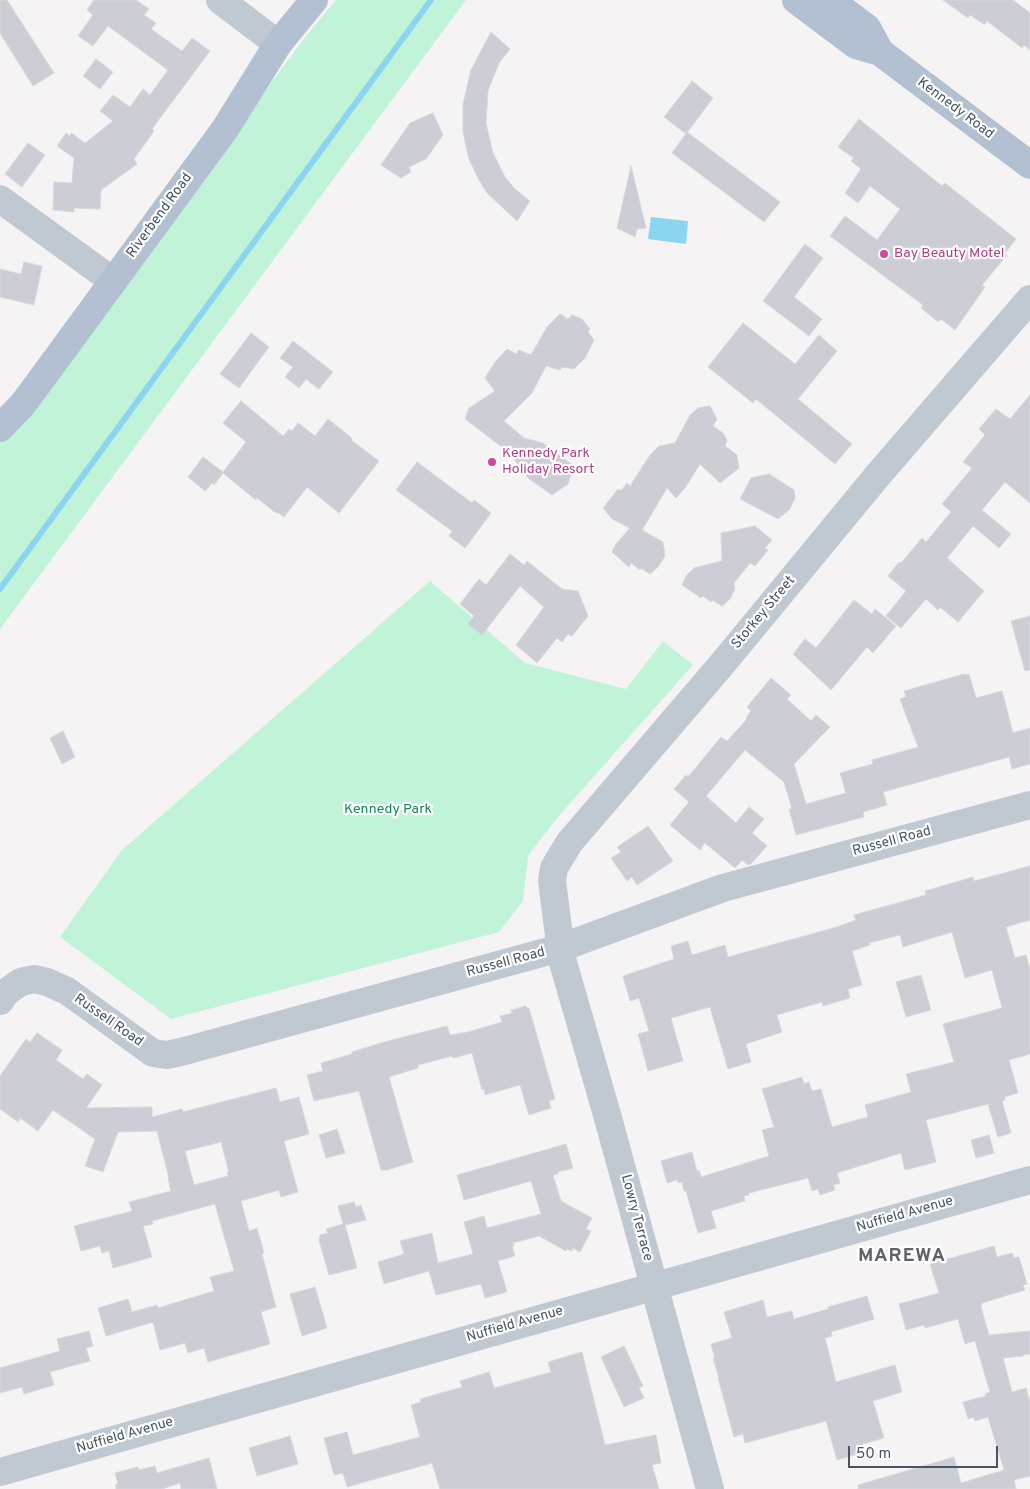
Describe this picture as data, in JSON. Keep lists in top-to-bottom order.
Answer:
{
  "streets": {
    "main road": ["Kennedy Road", "Riverbend Road"],
    "street": [
      "Storkey Street",
      "Russell Road",
      "Nuffield Avenue",
      "Lowry Terrace"
    ]
  },
  "crossings": [
    ["Storkey Street", "Russell Road"],
    ["Storkey Street", "Lowry Terrace"],
    ["Russell Road", "Lowry Terrace"],
    ["Nuffield Avenue", "Lowry Terrace"]
  ],
  "districts": ["MAREWA"],
  "parks": ["Kennedy Park"],
  "places": ["Bay Beauty Motel", "Kennedy Park Holiday Resort"],
  "scale_bar": "50 m"
}
